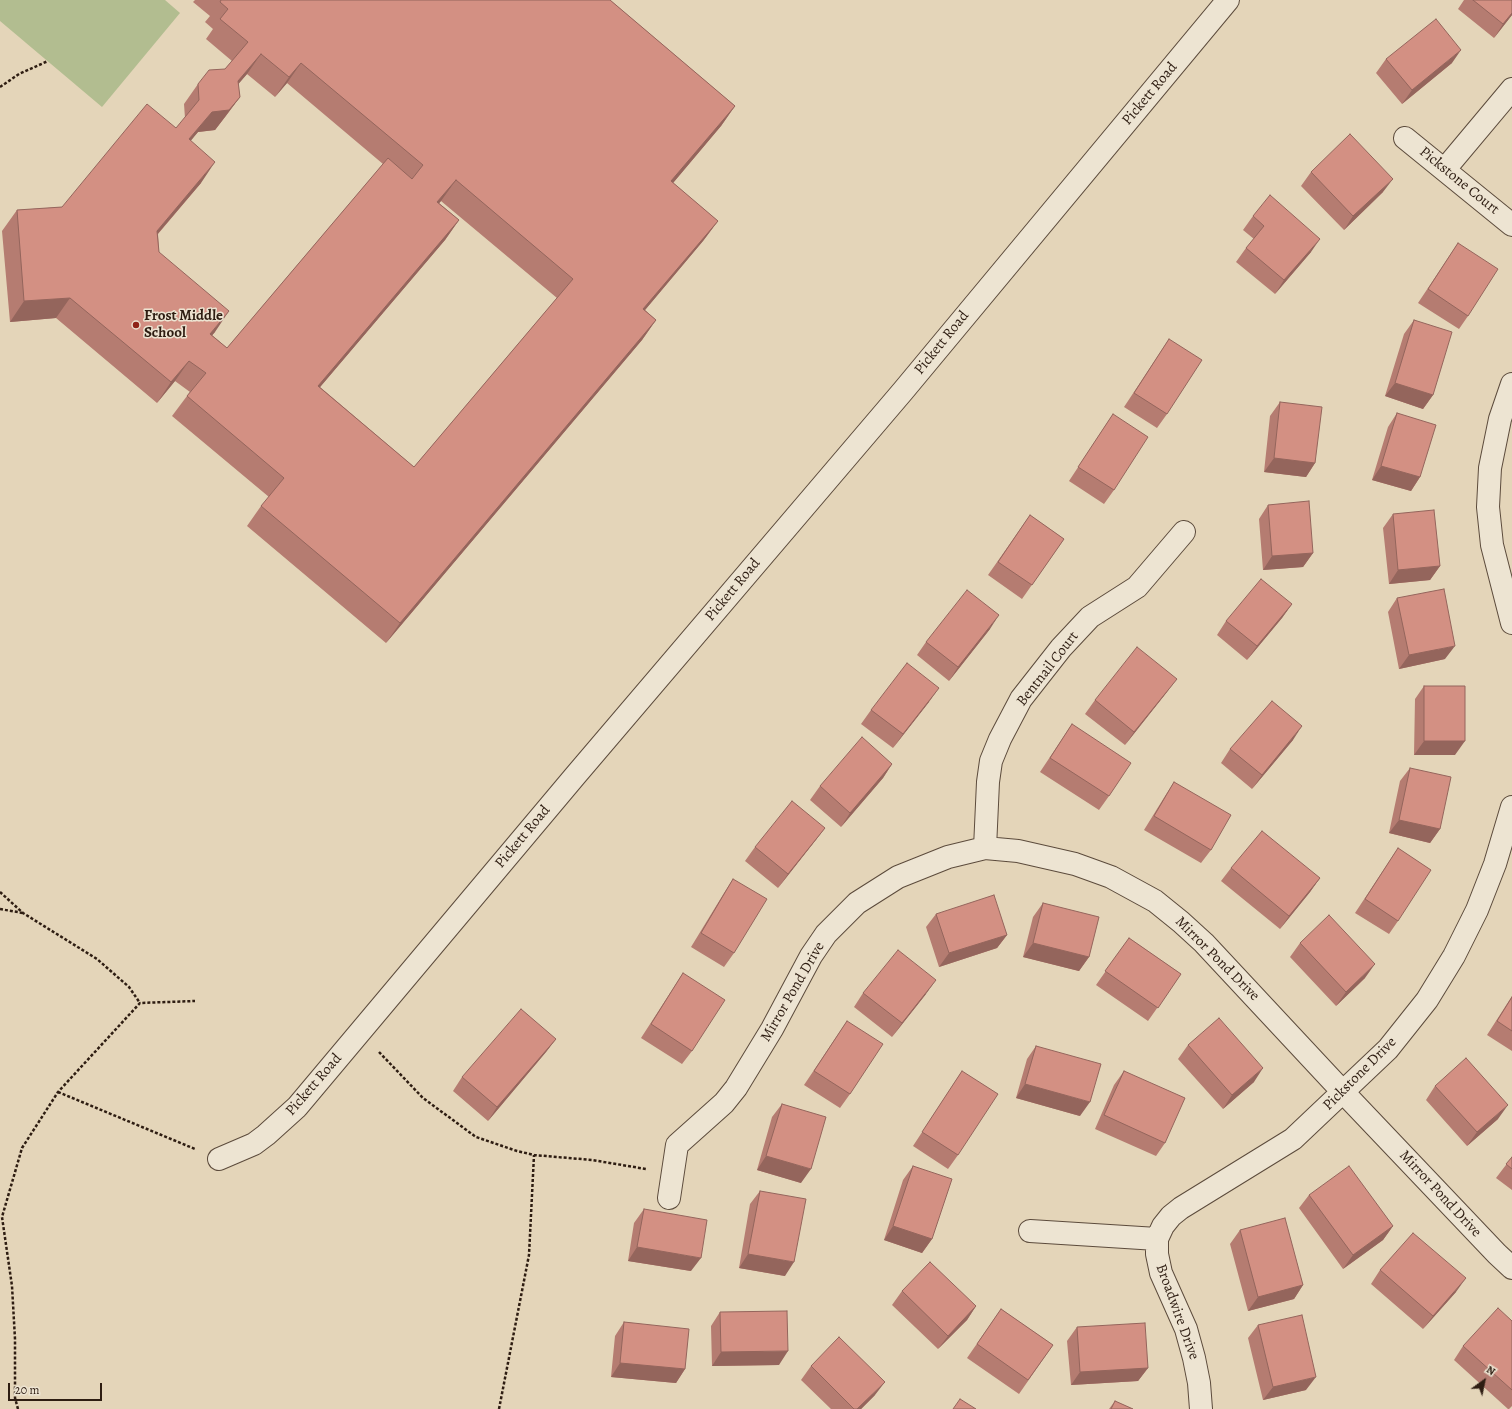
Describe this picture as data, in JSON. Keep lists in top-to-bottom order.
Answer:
{
  "streets": {
    "street": [
      "Pickett Road",
      "Pickstone Court",
      "Bentnail Court",
      "Mirror Pond Drive",
      "Pickstone Drive",
      "Broadwire Drive"
    ]
  },
  "crossings": [
    ["Bentnail Court", "Mirror Pond Drive"],
    ["Mirror Pond Drive", "Pickstone Drive"],
    ["Pickstone Drive", "Broadwire Drive"]
  ],
  "places": ["Frost Middle School"],
  "scale_bar": "20 m",
  "north": "top right"
}
